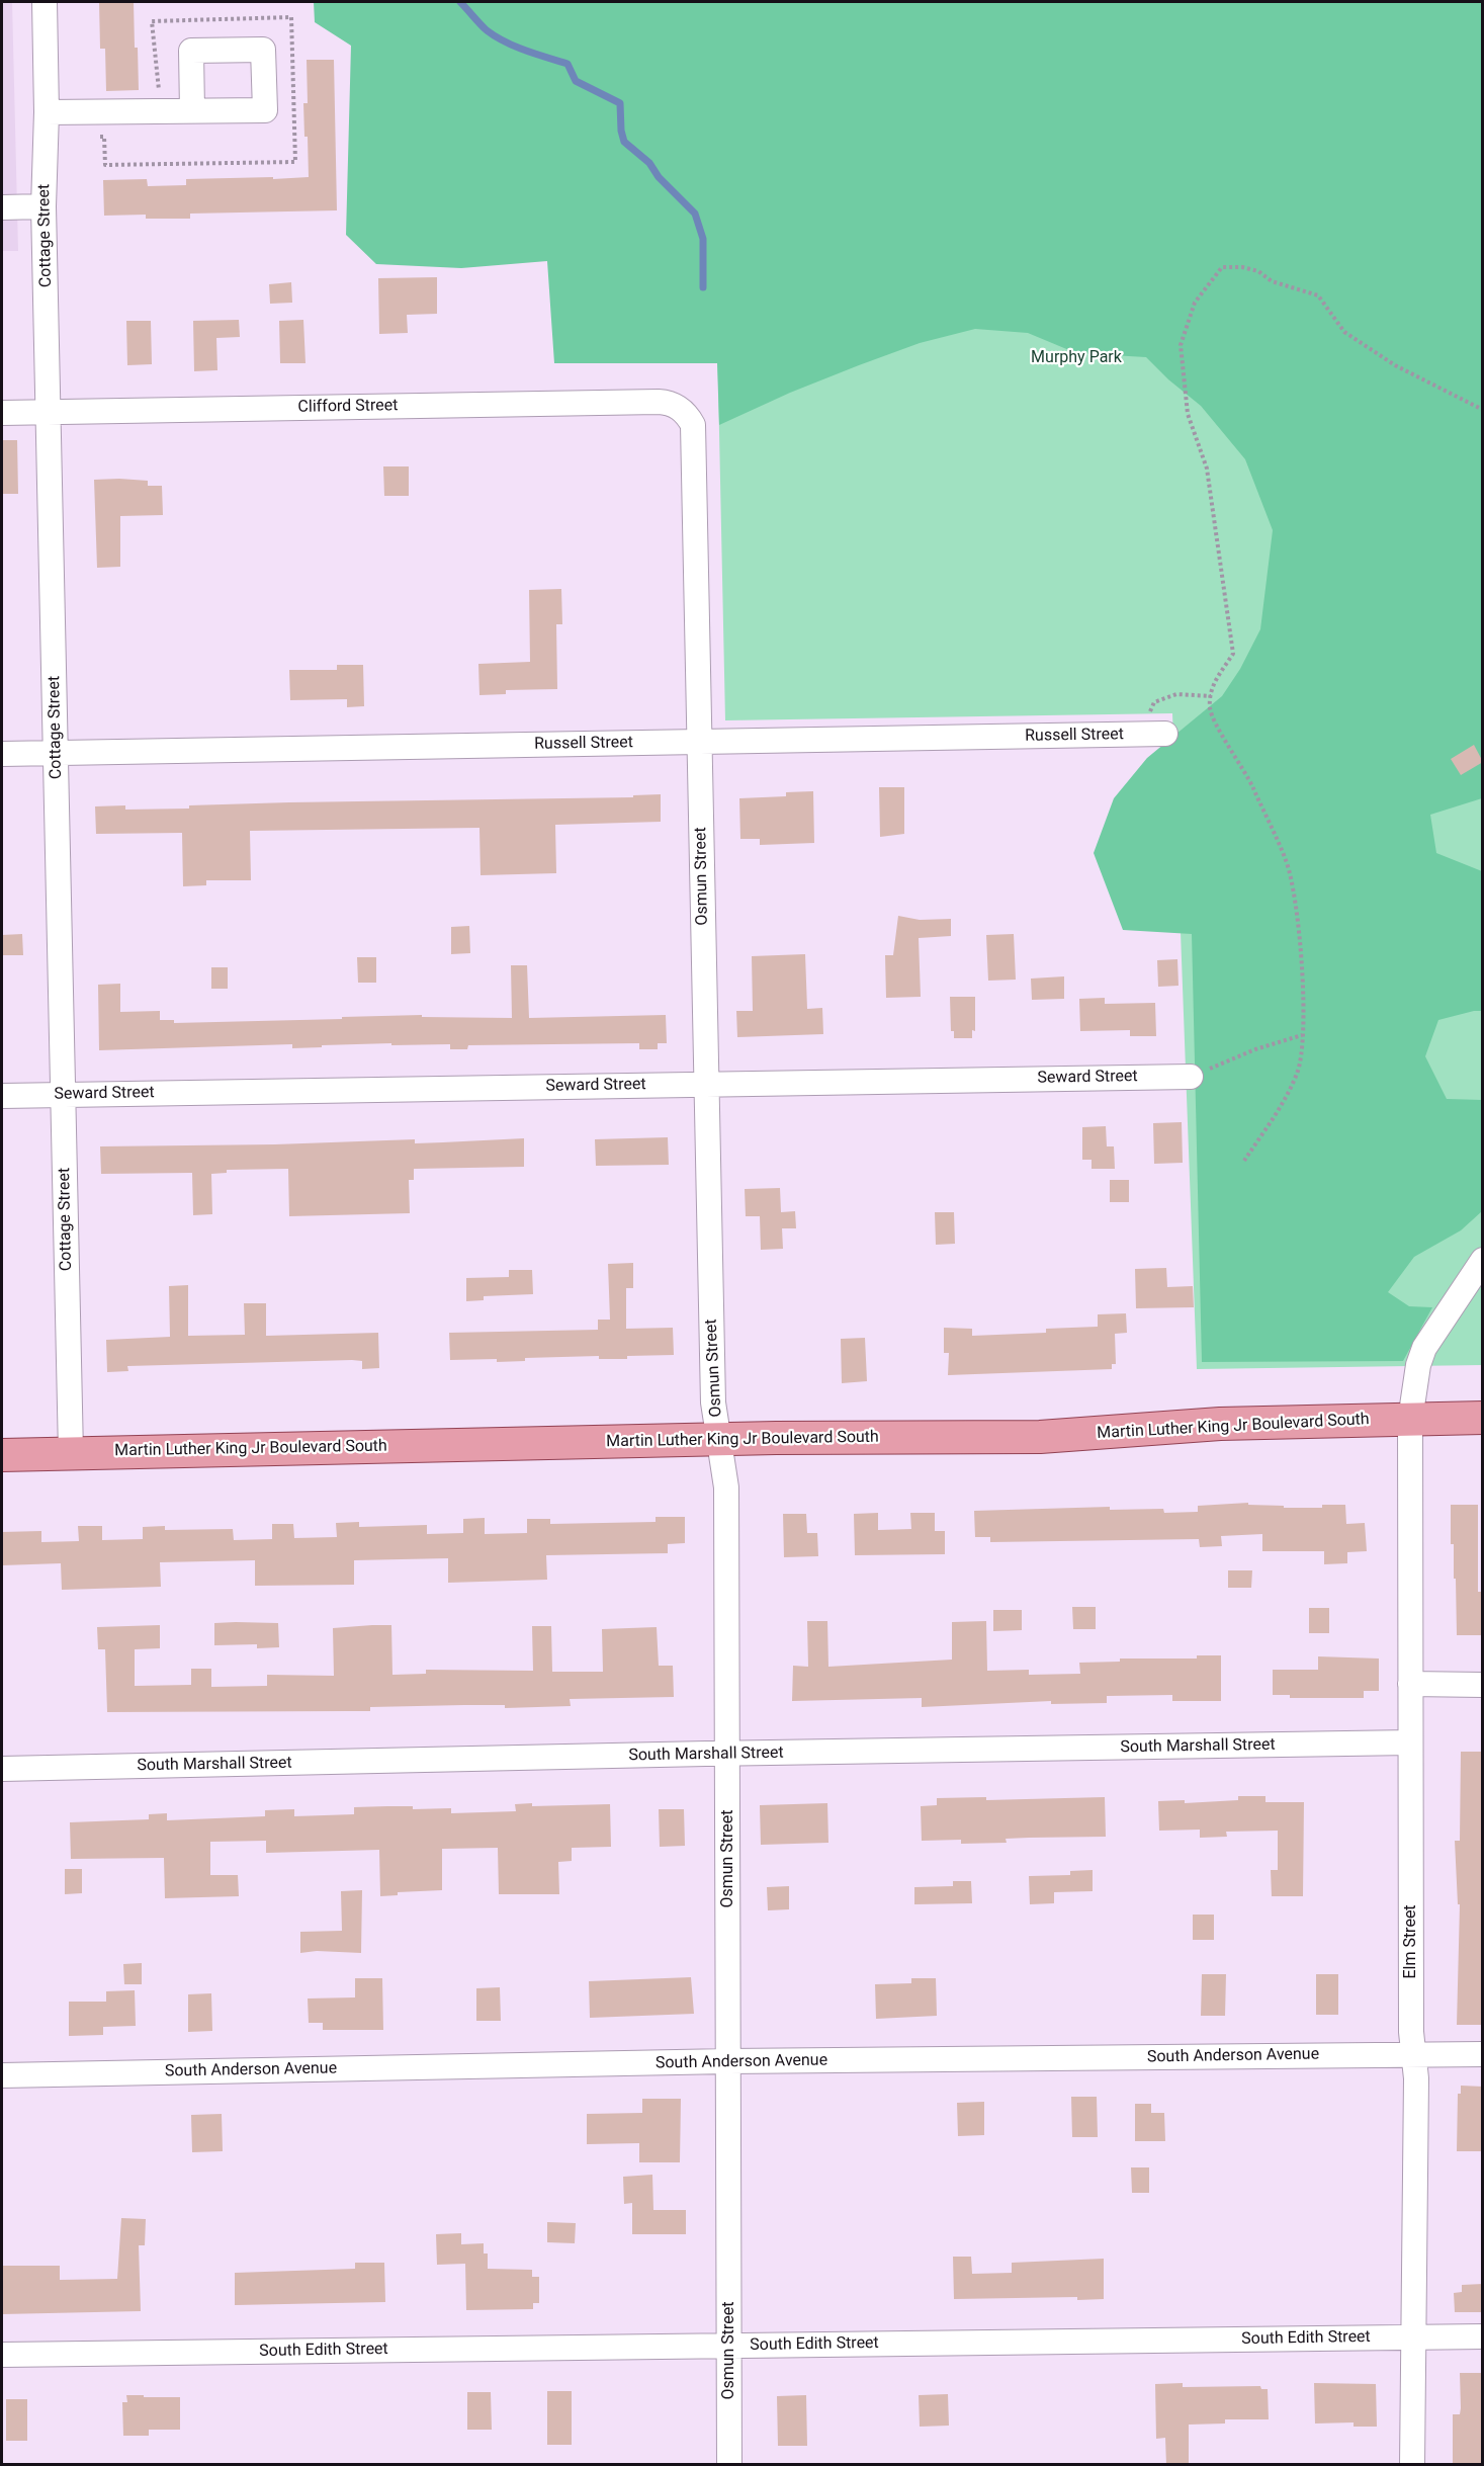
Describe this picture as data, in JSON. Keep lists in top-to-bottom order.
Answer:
{
  "streets": {
    "main road": ["Martin Luther King Jr Boulevard South"],
    "street": [
      "Cottage Street",
      "Clifford Street",
      "Russell Street",
      "Osmun Street",
      "Seward Street",
      "South Marshall Street",
      "Elm Street",
      "South Anderson Avenue",
      "South Edith Street"
    ]
  },
  "crossings": [
    ["Cottage Street", "Clifford Street"],
    ["Cottage Street", "Russell Street"],
    ["Cottage Street", "Seward Street"],
    ["Cottage Street", "Martin Luther King Jr Boulevard South"],
    ["Clifford Street", "Osmun Street"],
    ["Russell Street", "Osmun Street"],
    ["Osmun Street", "Seward Street"],
    ["Osmun Street", "Martin Luther King Jr Boulevard South"],
    ["Osmun Street", "South Marshall Street"],
    ["Osmun Street", "South Anderson Avenue"],
    ["Osmun Street", "South Edith Street"],
    ["Martin Luther King Jr Boulevard South", "Elm Street"],
    ["South Marshall Street", "Elm Street"],
    ["Elm Street", "South Anderson Avenue"],
    ["Elm Street", "South Edith Street"]
  ],
  "parks": ["Murphy Park"]
}
